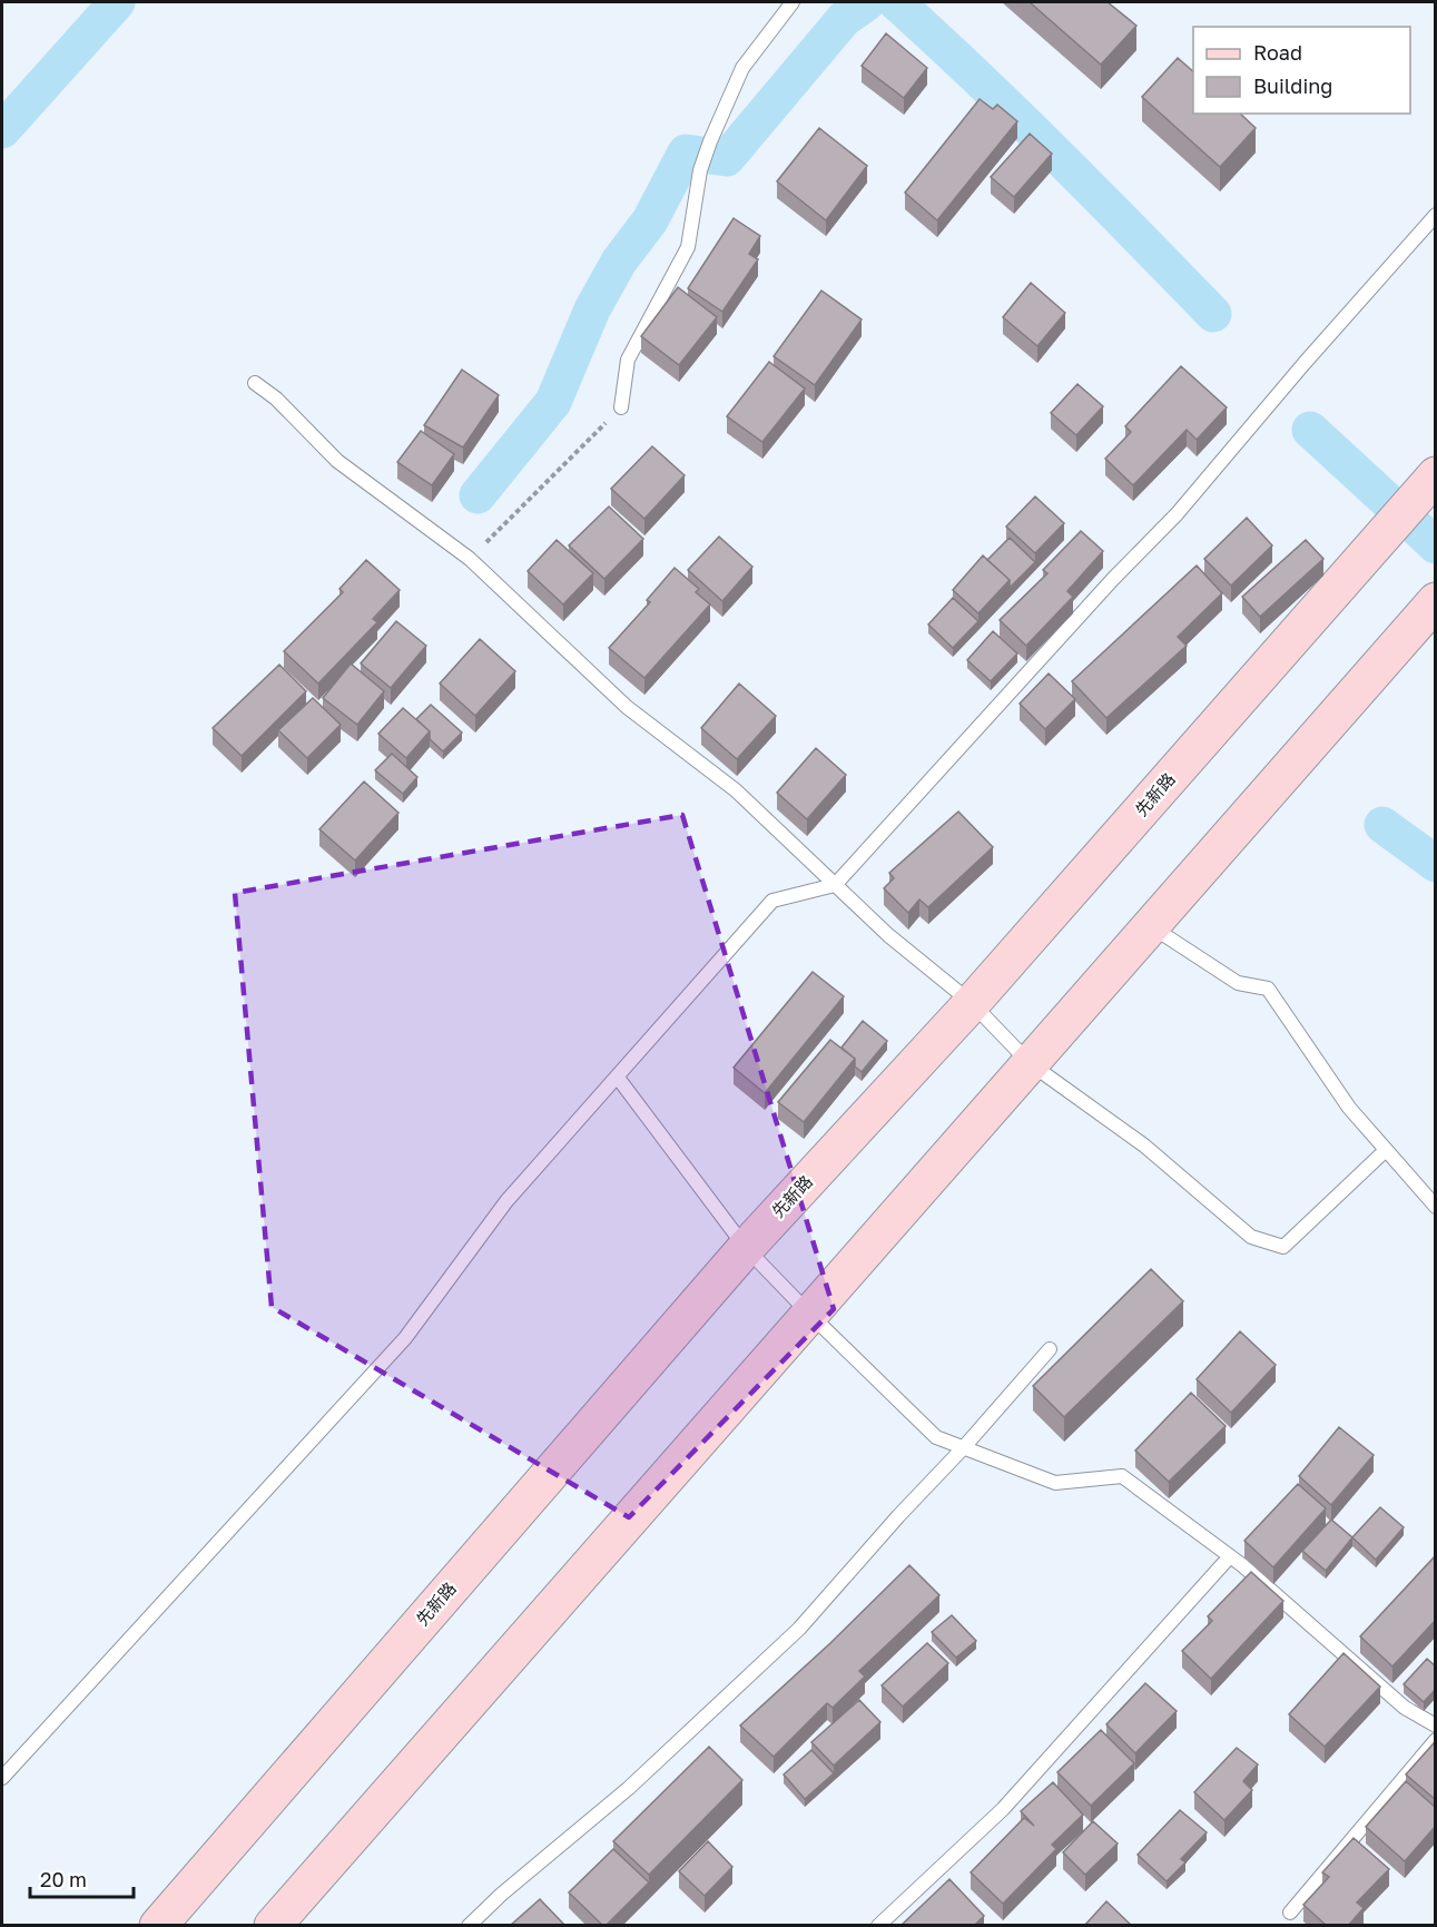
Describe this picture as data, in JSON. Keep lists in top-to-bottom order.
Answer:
{
  "streets": {
    "main road": ["先新路"]
  },
  "legend": ["Road", "Building"],
  "scale_bar": "20 m"
}
